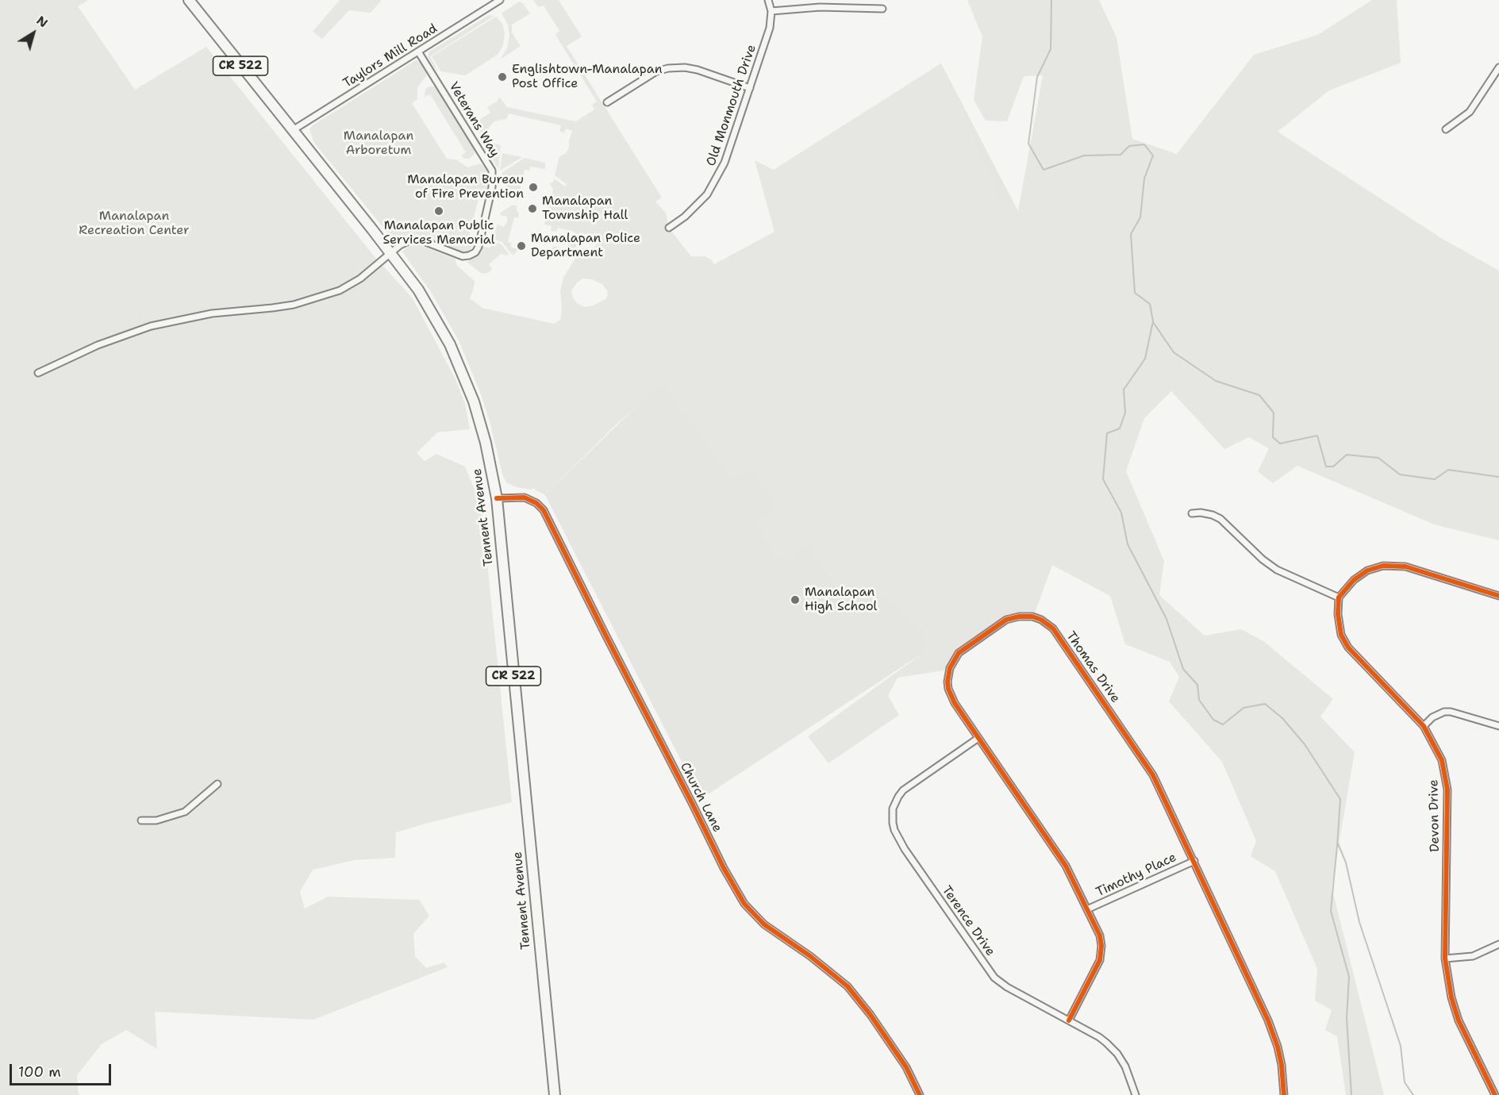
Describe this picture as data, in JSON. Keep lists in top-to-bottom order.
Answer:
{
  "streets": {
    "main road": ["CR 522", "Tennent Avenue"],
    "street": [
      "Taylors Mill Road",
      "Old Monmouth Drive",
      "Veterans Way",
      "Thomas Drive",
      "Church Lane",
      "Devon Drive",
      "Timothy Place",
      "Terence Drive"
    ]
  },
  "crossings": [
    ["Taylors Mill Road", "Veterans Way"],
    ["Taylors Mill Road", "Tennent Avenue"],
    ["Veterans Way", "Tennent Avenue"],
    ["Tennent Avenue", "Church Lane"],
    ["Thomas Drive", "Timothy Place"],
    ["Thomas Drive", "Terence Drive"]
  ],
  "parks": ["Manalapan Arboretum", "Manalapan Recreation Center"],
  "places": [
    "Englishtown-Manalapan Post Office",
    "Manalapan Bureau of Fire Prevention",
    "Manalapan Township Hall",
    "Manalapan Public Services Memorial",
    "Manalapan Police Department",
    "Manalapan High School"
  ],
  "scale_bar": "100 m",
  "north": "top right"
}
